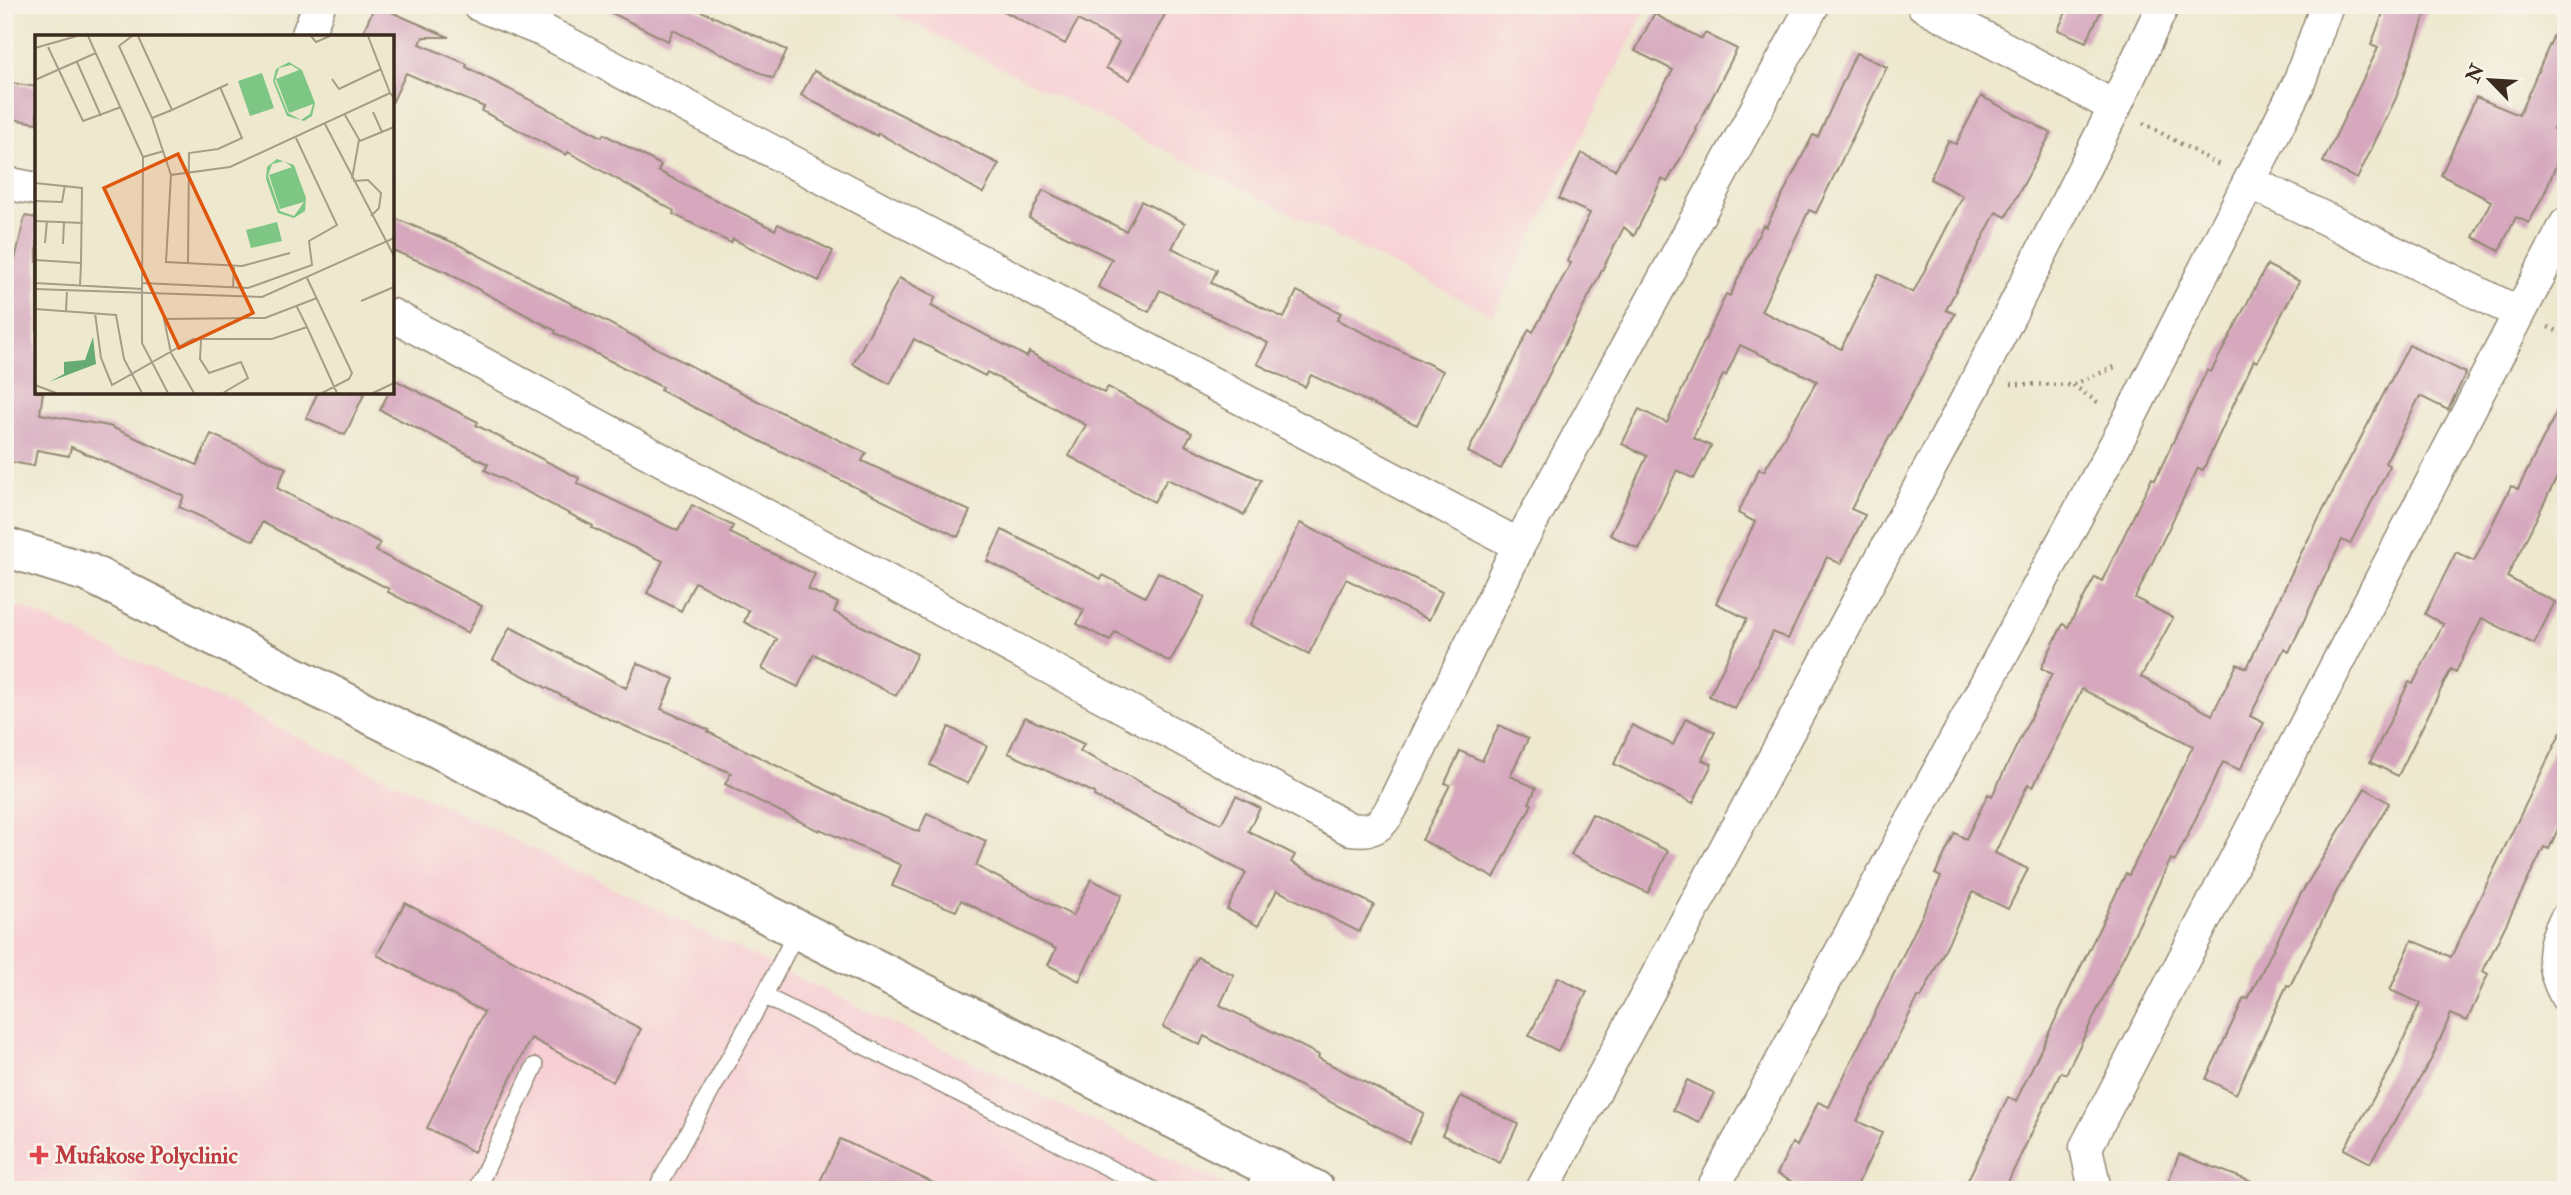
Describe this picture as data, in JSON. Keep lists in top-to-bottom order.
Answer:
{
  "places": {
    "health": ["Mufakose Polyclinic"]
  },
  "north": "top left"
}
